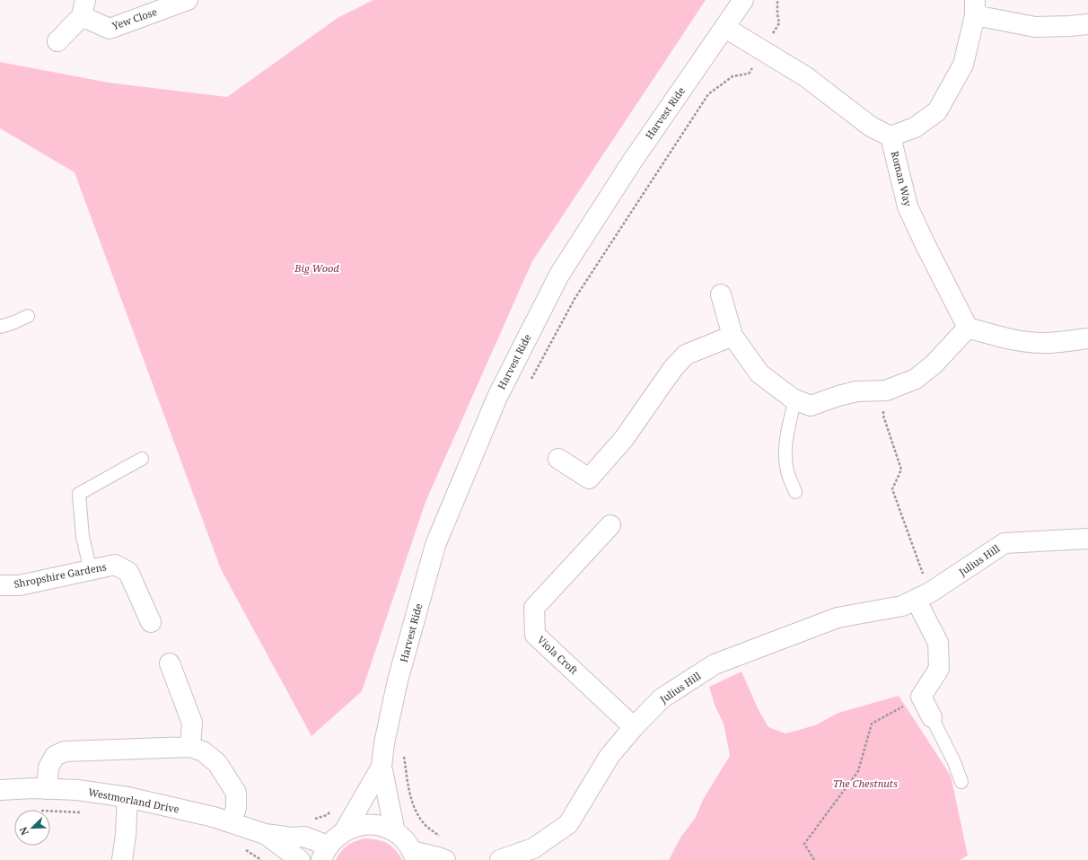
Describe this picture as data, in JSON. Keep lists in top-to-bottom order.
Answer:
{
  "streets": {
    "street": [
      "Yew Close",
      "Harvest Ride",
      "Roman Way",
      "Julius Hill",
      "Shropshire Gardens",
      "Viola Croft",
      "Westmorland Drive"
    ]
  },
  "crossings": [
    ["Julius Hill", "Viola Croft"]
  ],
  "parks": ["Big Wood", "The Chestnuts"],
  "north": "bottom left"
}
